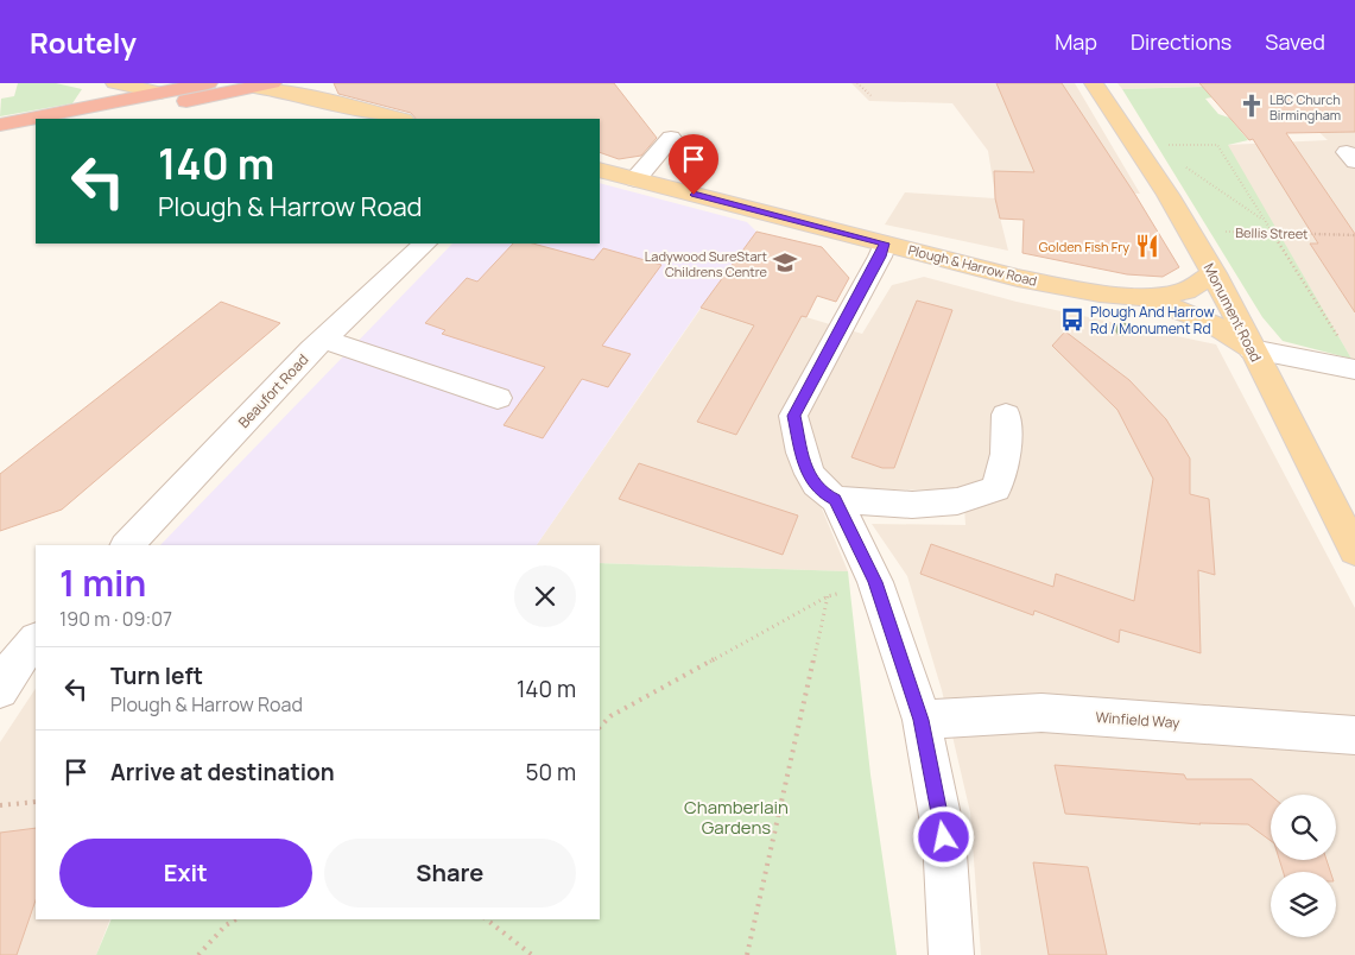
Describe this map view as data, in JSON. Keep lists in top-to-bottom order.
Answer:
{
  "streets": {
    "main road": ["Plough & Harrow Road", "Monument Road"],
    "street": ["Beaufort Road", "Winfield Way"],
    "path": ["Bellis Street"]
  },
  "crossings": [
    ["Bellis Street", "Monument Road"],
    ["Plough & Harrow Road", "Monument Road"]
  ],
  "parks": ["Chamberlain Gardens"],
  "places": {
    "church": ["LBC Church Birmingham"],
    "restaurant": ["Golden Fish Fry"],
    "school or university": ["Ladywood SureStart Childrens Centre"],
    "bus stop": ["Plough And Harrow Rd / Monument Rd"]
  },
  "page": {
    "header": "Routely",
    "nav": ["Map", "Directions", "Saved"],
    "turn": ["140 m", "Plough & Harrow Road"],
    "heading": ["1 min", "190 m · 09:07"],
    "list": [
      {
        "name": "Turn left",
        "note": "Plough & Harrow Road",
        "value": "140 m"
      },
      {
        "name": "Arrive at destination",
        "value": "50 m"
      }
    ],
    "buttons": ["Exit", "Share"]
  }
}
